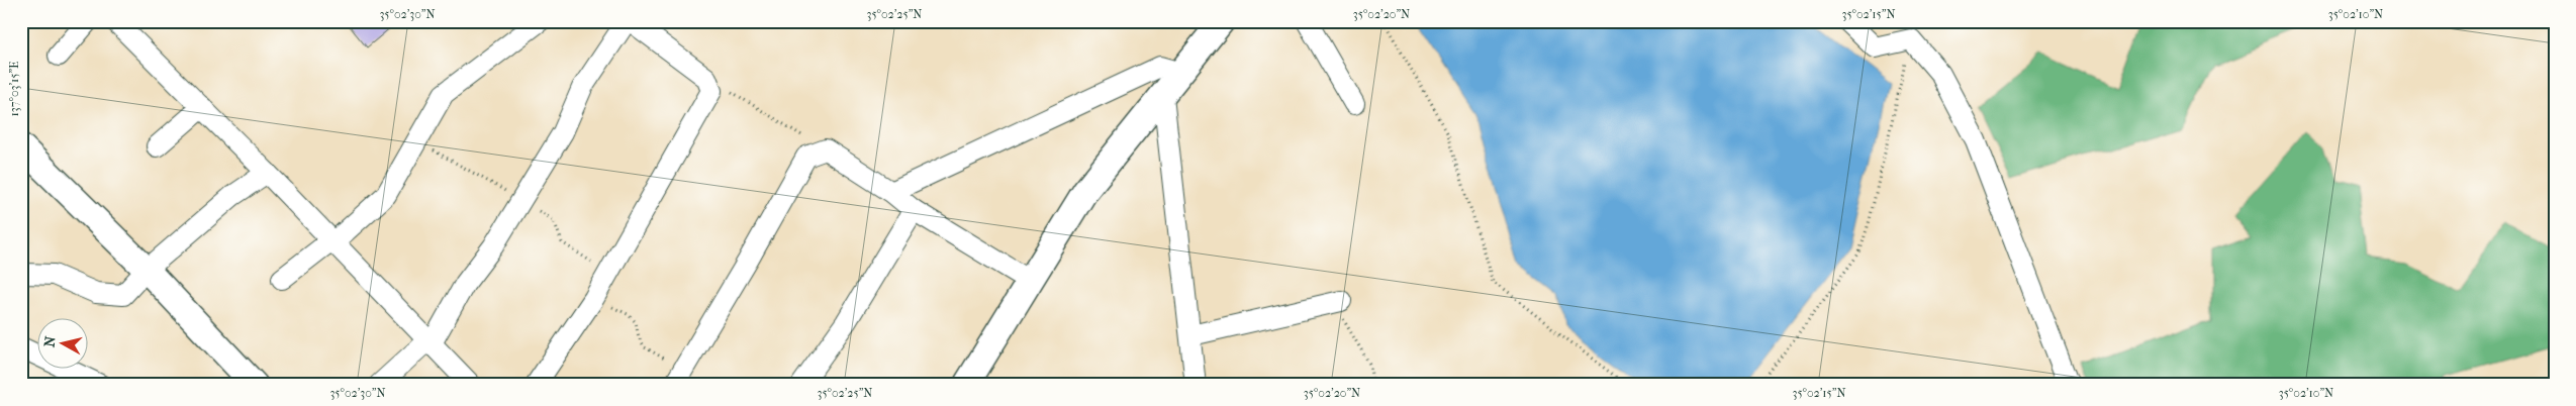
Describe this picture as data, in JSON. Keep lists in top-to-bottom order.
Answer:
{
  "north": "left",
  "coordinates": [
    "35°02'30\"N",
    "35°02'25\"N",
    "35°02'20\"N",
    "35°02'15\"N",
    "35°02'10\"N",
    "137°03'15\"E"
  ]
}
